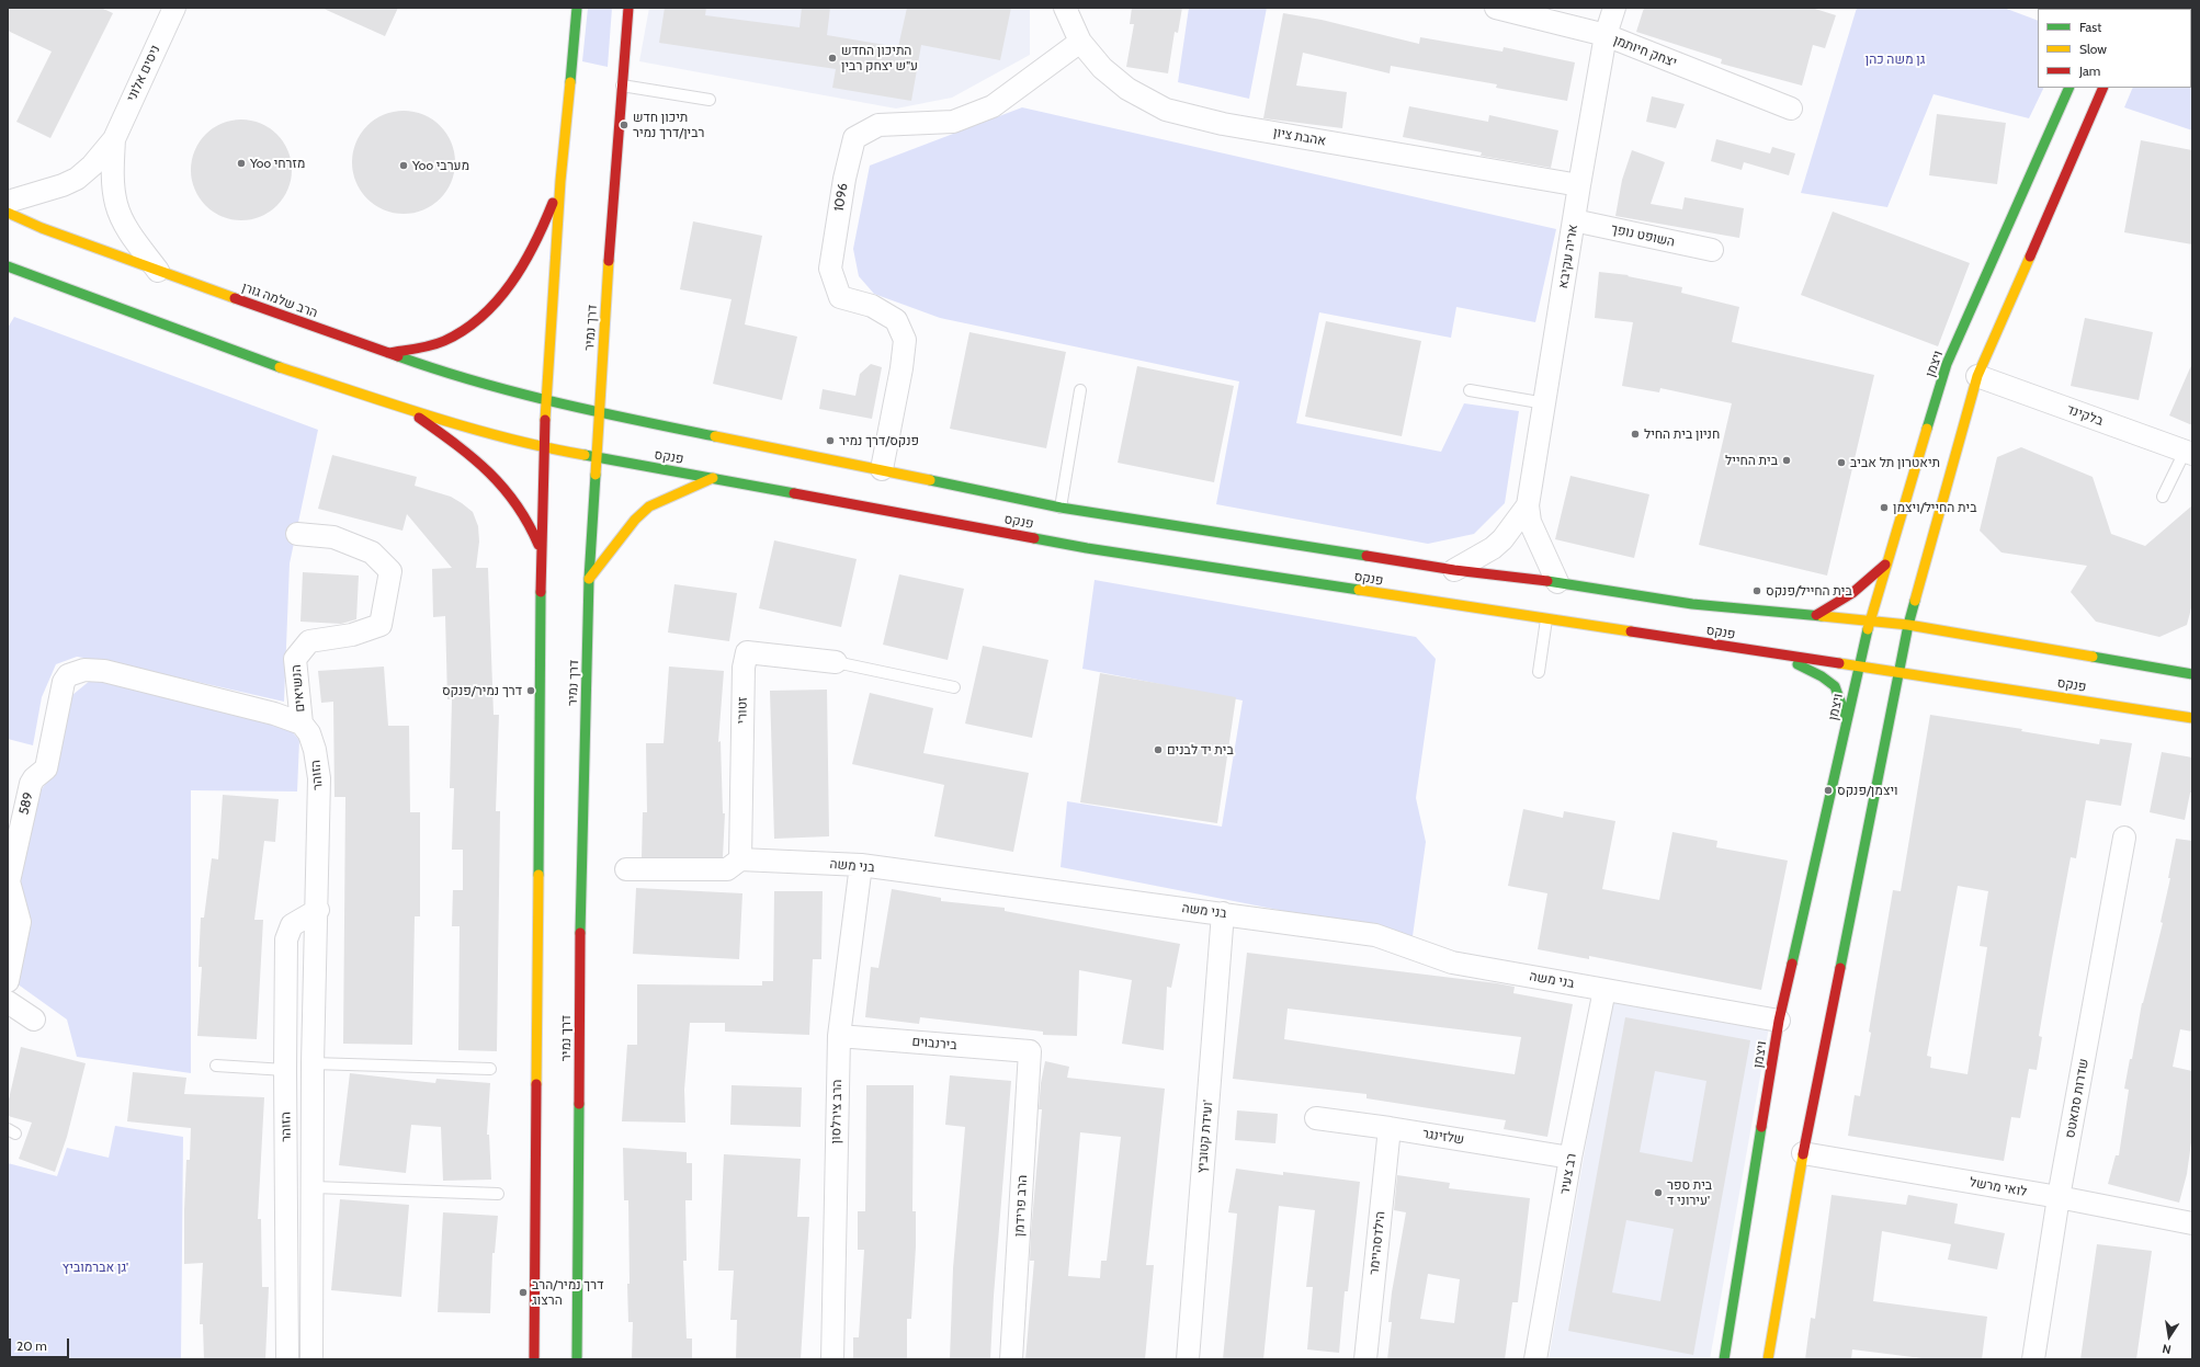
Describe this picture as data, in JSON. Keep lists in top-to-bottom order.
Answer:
{
  "streets": {
    "main road": [
      "הרב שלמה גורן",
      "דרך נמיר",
      "ויצמן",
      "פנקס"
    ],
    "street": [
      "יצחק חיותמן",
      "ניסים אלוני",
      "אהבת ציון",
      "1096",
      "השופט נופך",
      "אריה עקיבא",
      "בלקינד",
      "הנשיאים",
      "זטורי",
      "הזוהר",
      "589",
      "בני משה",
      "בירנבוים",
      "שדרות סמאטס",
      "הרב צירלסון",
      "ועידת קטוביץ'",
      "שלזינגר",
      "רב צעיר",
      "לואי מרשל",
      "הרב פרידמן",
      "הילדסהיימר"
    ]
  },
  "crossings": [
    ["יצחק חיותמן", "אריה עקיבא"],
    ["ניסים אלוני", "הרב שלמה גורן"],
    ["אהבת ציון", "1096"],
    ["אהבת ציון", "אריה עקיבא"],
    ["1096", "פנקס"],
    ["השופט נופך", "אריה עקיבא"],
    ["אריה עקיבא", "פנקס"],
    ["הרב שלמה גורן", "פנקס"],
    ["דרך נמיר", "פנקס"],
    ["ויצמן", "פנקס"],
    ["ויצמן", "בני משה"],
    ["הנשיאים", "הזוהר"],
    ["הנשיאים", "589"],
    ["זטורי", "בני משה"],
    ["בני משה", "הרב צירלסון"],
    ["בני משה", "ועידת קטוביץ'"],
    ["בני משה", "רב צעיר"],
    ["בירנבוים", "הרב צירלסון"],
    ["בירנבוים", "הרב פרידמן"],
    ["שדרות סמאטס", "לואי מרשל"],
    ["שלזינגר", "רב צעיר"],
    ["שלזינגר", "הילדסהיימר"]
  ],
  "parks": ["גן משה כהן", "גן אברמוביץ'"],
  "places": [
    "התיכון החדש ע\"ש יצחק רבין",
    "תיכון חדש רבין/דרך נמיר",
    "Yoo מזרחי",
    "Yoo מערבי",
    "חניון בית החיל",
    "פנקס/דרך נמיר",
    "בית החייל",
    "תיאטרון תל אביב",
    "בית החייל/ויצמן",
    "בית החייל/פנקס",
    "דרך נמיר/פנקס",
    "בית יד לבנים",
    "ויצמן/פנקס",
    "בית ספר עירוני ד'",
    "דרך נמיר/הרב הרצוג"
  ],
  "legend": ["Fast", "Slow", "Jam"],
  "scale_bar": "20 m",
  "north": "bottom"
}
